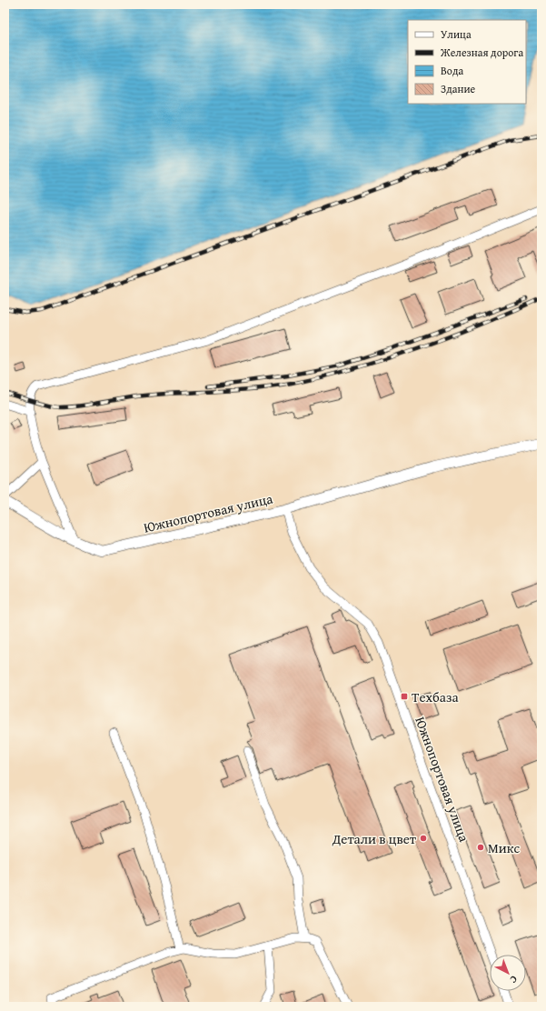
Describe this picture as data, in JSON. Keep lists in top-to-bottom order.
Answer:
{
  "streets": {
    "main road": ["Южнопортовая улица"]
  },
  "places": {
    "transit": ["Техбаза"],
    "other": ["Детали в цвет", "Микс"]
  },
  "legend": [
    "Улица",
    "Железная дорога",
    "Вода",
    "Здание"
  ],
  "north": "bottom right"
}
